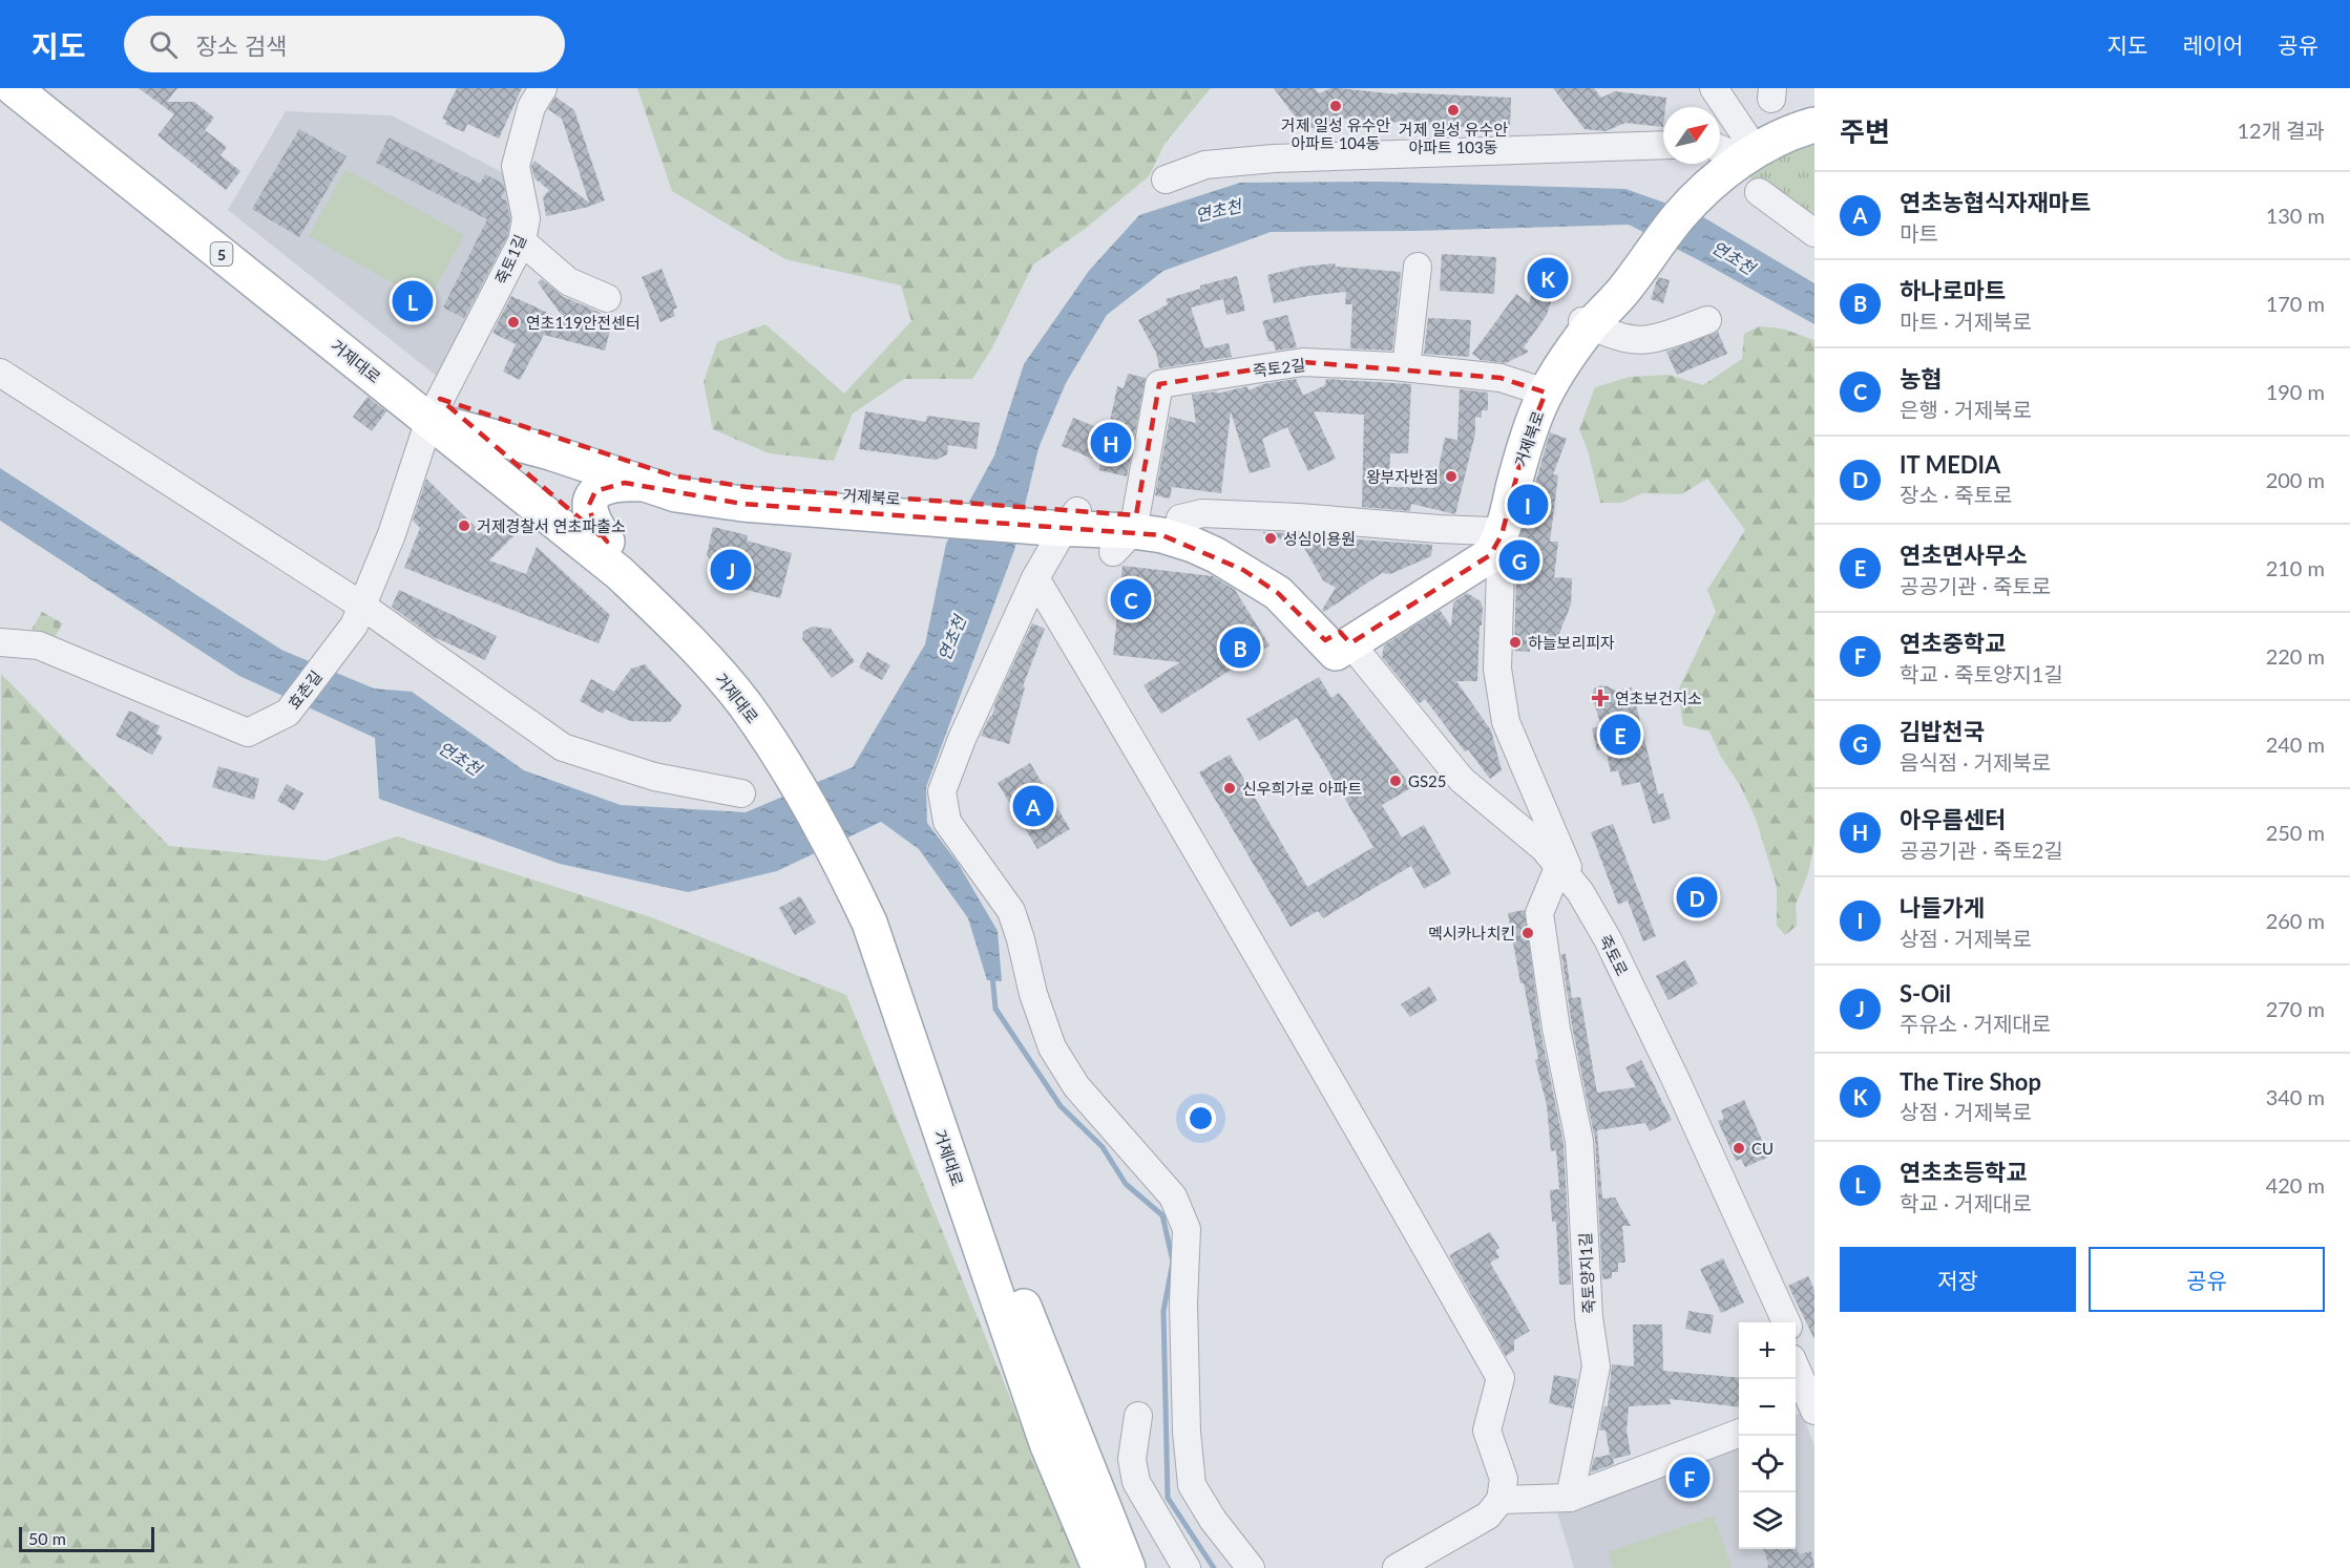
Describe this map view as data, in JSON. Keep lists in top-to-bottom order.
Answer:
{
  "streets": {
    "main road": ["5", "거제대로", "거제북로"],
    "street": [
      "죽토1길",
      "죽토2길",
      "효촌길",
      "죽토로",
      "죽토양지1길"
    ]
  },
  "crossings": [
    ["죽토1길", "거제대로"],
    ["죽토1길", "거제북로"],
    ["죽토1길", "효촌길"],
    ["거제대로", "거제북로"],
    ["거제대로", "효촌길"],
    ["죽토2길", "거제북로"],
    ["거제북로", "효촌길"],
    ["거제북로", "죽토로"],
    ["죽토로", "죽토양지1길"]
  ],
  "water": ["연초천"],
  "places": {
    "other": [
      "거제 일성 유수안 아파트 104동",
      "거제 일성 유수안 아파트 103동",
      "연초119안전센터",
      "왕부자반점",
      "거제경찰서 연초파출소",
      "성심이용원",
      "하늘보리피자",
      "GS25",
      "신우희가로 아파트",
      "멕시카나치킨",
      "CU"
    ],
    "health": ["연초보건지소"]
  },
  "scale_bar": "50 m",
  "north": "top right",
  "page": {
    "header": "지도",
    "search": "장소 검색",
    "nav": ["지도", "레이어", "공유"],
    "heading": ["주변", "12개 결과"],
    "list": [
      {
        "mark": "A",
        "name": "연초농협식자재마트",
        "note": "마트",
        "value": "130 m"
      },
      {
        "mark": "B",
        "name": "하나로마트",
        "note": "마트 · 거제북로",
        "value": "170 m"
      },
      {
        "mark": "C",
        "name": "농협",
        "note": "은행 · 거제북로",
        "value": "190 m"
      },
      {
        "mark": "D",
        "name": "IT MEDIA",
        "note": "장소 · 죽토로",
        "value": "200 m"
      },
      {
        "mark": "E",
        "name": "연초면사무소",
        "note": "공공기관 · 죽토로",
        "value": "210 m"
      },
      {
        "mark": "F",
        "name": "연초중학교",
        "note": "학교 · 죽토양지1길",
        "value": "220 m"
      },
      {
        "mark": "G",
        "name": "김밥천국",
        "note": "음식점 · 거제북로",
        "value": "240 m"
      },
      {
        "mark": "H",
        "name": "아우름센터",
        "note": "공공기관 · 죽토2길",
        "value": "250 m"
      },
      {
        "mark": "I",
        "name": "나들가게",
        "note": "상점 · 거제북로",
        "value": "260 m"
      },
      {
        "mark": "J",
        "name": "S-Oil",
        "note": "주유소 · 거제대로",
        "value": "270 m"
      },
      {
        "mark": "K",
        "name": "The Tire Shop",
        "note": "상점 · 거제북로",
        "value": "340 m"
      },
      {
        "mark": "L",
        "name": "연초초등학교",
        "note": "학교 · 거제대로",
        "value": "420 m"
      }
    ],
    "pins": [
      "K",
      "L",
      "H",
      "I",
      "G",
      "J",
      "C",
      "B",
      "E",
      "A",
      "D",
      "F"
    ],
    "buttons": ["저장", "공유"],
    "map_buttons": ["+", "−"],
    "scale": "50 m"
  }
}
